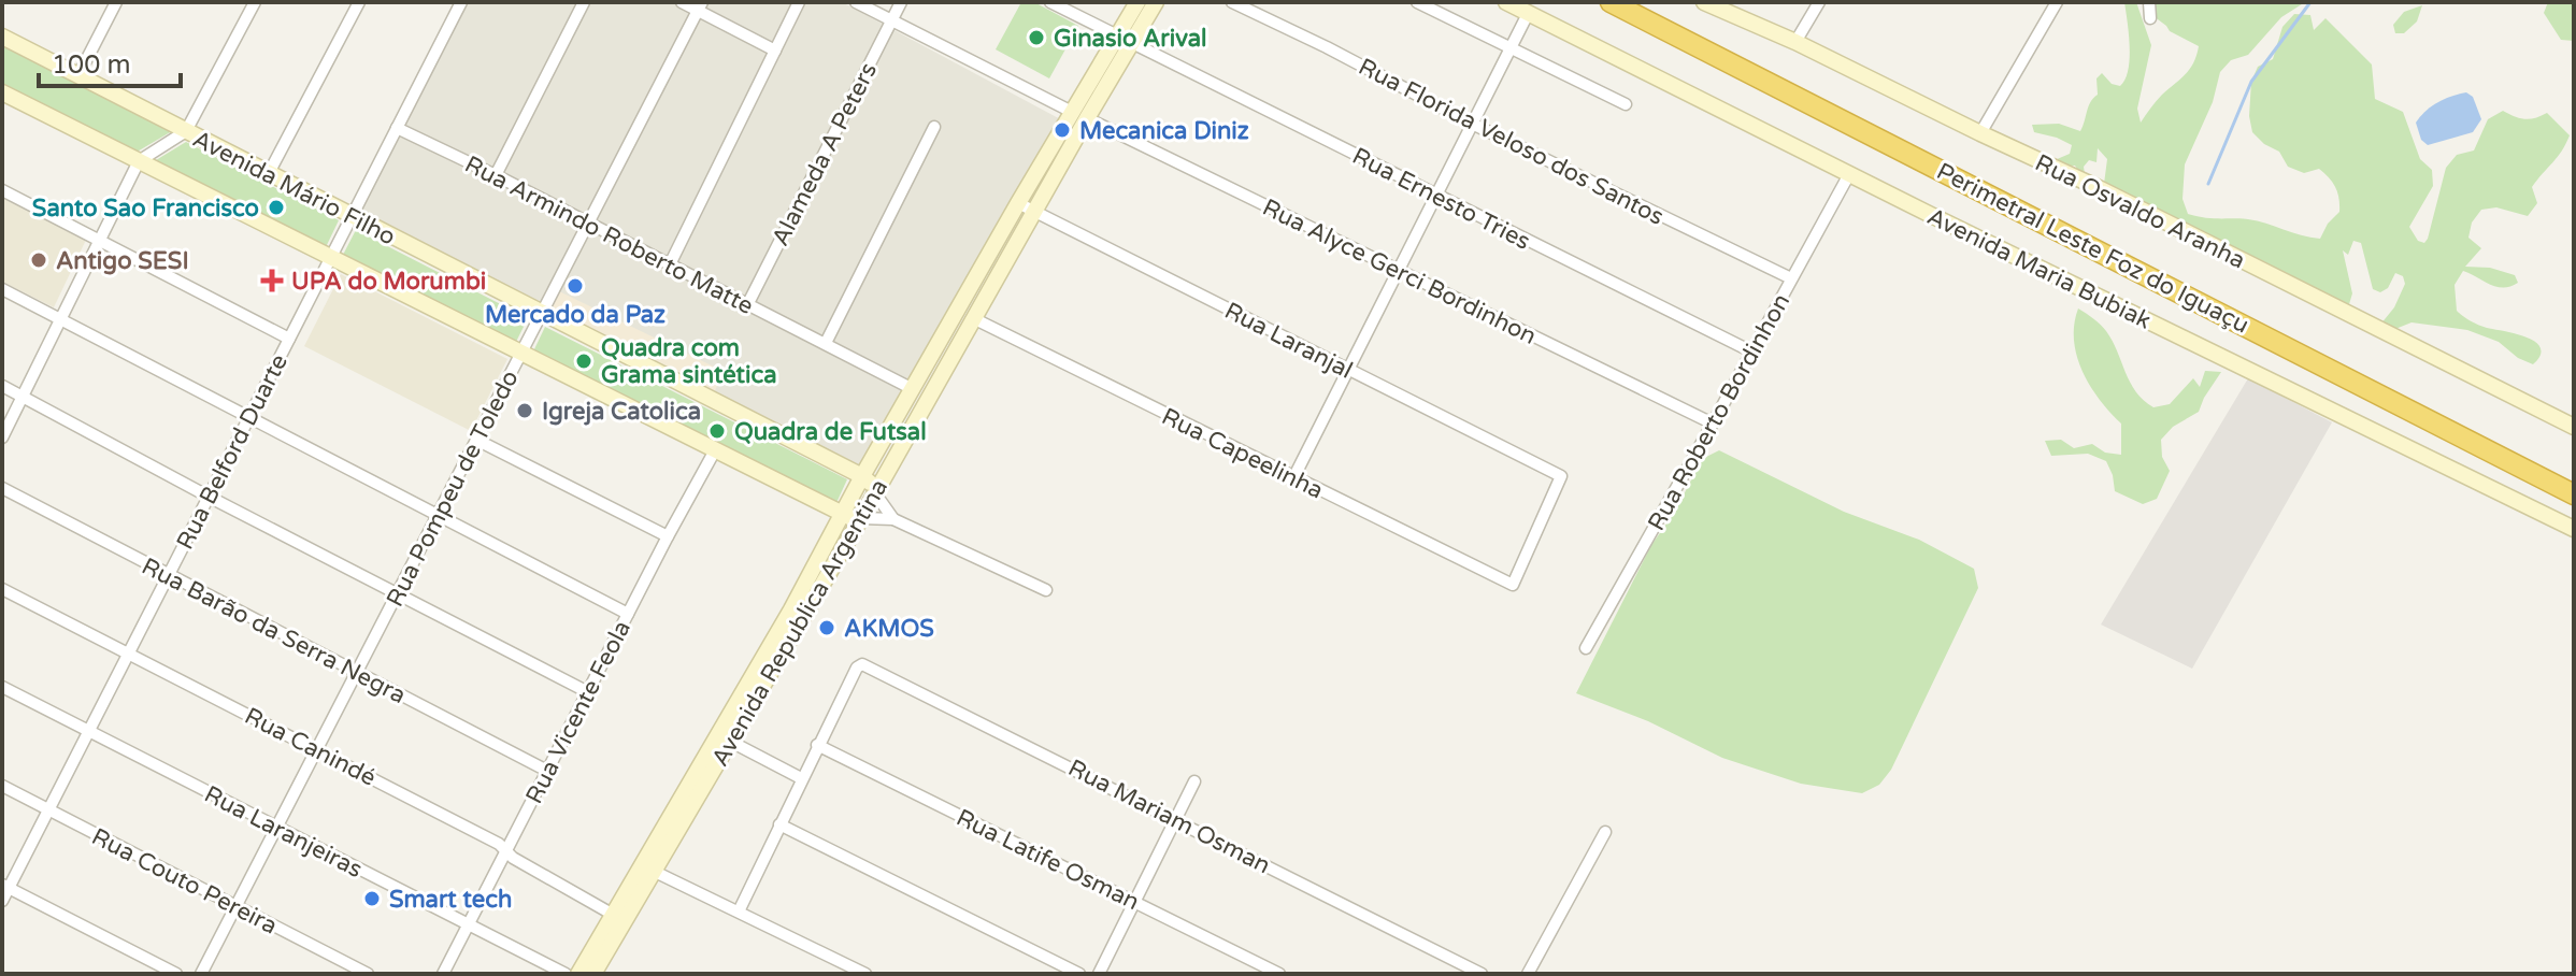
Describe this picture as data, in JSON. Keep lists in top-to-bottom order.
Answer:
{
  "streets": {
    "highway": ["Perimetral Leste Foz do Iguaçu"],
    "street": [
      "Rua Florida Veloso dos Santos",
      "Alameda A Peters",
      "Avenida Mário Filho",
      "Rua Ernesto Tries",
      "Rua Osvaldo Aranha",
      "Rua Armindo Roberto Matte",
      "Avenida Maria Bubiak",
      "Rua Alyce Gerci Bordinhon",
      "Rua Laranjal",
      "Rua Roberto Bordinhon",
      "Rua Belford Duarte",
      "Rua Capeelinha",
      "Rua Pompeu de Toledo",
      "Avenida Republica Argentina",
      "Rua Barão da Serra Negra",
      "Rua Vicente Feola",
      "Rua Canindé",
      "Rua Mariam Osman",
      "Rua Laranjeiras",
      "Rua Latife Osman",
      "Rua Couto Pereira"
    ]
  },
  "crossings": [
    ["Rua Florida Veloso dos Santos", "Rua Roberto Bordinhon"],
    ["Alameda A Peters", "Rua Armindo Roberto Matte"],
    ["Alameda A Peters", "Rua Alyce Gerci Bordinhon"],
    ["Avenida Mário Filho", "Rua Belford Duarte"],
    ["Avenida Mário Filho", "Rua Pompeu de Toledo"],
    ["Avenida Mário Filho", "Avenida Republica Argentina"],
    ["Avenida Mário Filho", "Rua Vicente Feola"],
    ["Rua Ernesto Tries", "Rua Roberto Bordinhon"],
    ["Rua Ernesto Tries", "Avenida Republica Argentina"],
    ["Rua Armindo Roberto Matte", "Rua Belford Duarte"],
    ["Rua Armindo Roberto Matte", "Rua Pompeu de Toledo"],
    ["Rua Armindo Roberto Matte", "Avenida Republica Argentina"],
    ["Avenida Maria Bubiak", "Rua Roberto Bordinhon"],
    ["Rua Alyce Gerci Bordinhon", "Rua Roberto Bordinhon"],
    ["Rua Alyce Gerci Bordinhon", "Avenida Republica Argentina"],
    ["Rua Laranjal", "Rua Capeelinha"],
    ["Rua Laranjal", "Avenida Republica Argentina"],
    ["Rua Belford Duarte", "Rua Barão da Serra Negra"],
    ["Rua Belford Duarte", "Rua Canindé"],
    ["Rua Belford Duarte", "Rua Laranjeiras"],
    ["Rua Belford Duarte", "Rua Couto Pereira"],
    ["Rua Capeelinha", "Avenida Republica Argentina"],
    ["Rua Pompeu de Toledo", "Rua Barão da Serra Negra"],
    ["Rua Pompeu de Toledo", "Rua Canindé"],
    ["Rua Pompeu de Toledo", "Rua Laranjeiras"],
    ["Rua Pompeu de Toledo", "Rua Couto Pereira"],
    ["Avenida Republica Argentina", "Rua Canindé"],
    ["Rua Barão da Serra Negra", "Rua Vicente Feola"],
    ["Rua Vicente Feola", "Rua Canindé"],
    ["Rua Vicente Feola", "Rua Laranjeiras"],
    ["Rua Mariam Osman", "Rua Latife Osman"]
  ],
  "places": {
    "other": [
      "Ginasio Arival",
      "Mecanica Diniz",
      "Santo Sao Francisco",
      "Antigo SESI",
      "Mercado da Paz",
      "Quadra com Grama sintética",
      "Igreja Catolica",
      "Quadra de Futsal",
      "AKMOS",
      "Smart tech"
    ],
    "health": ["UPA do Morumbi"]
  },
  "scale_bar": "100 m"
}
